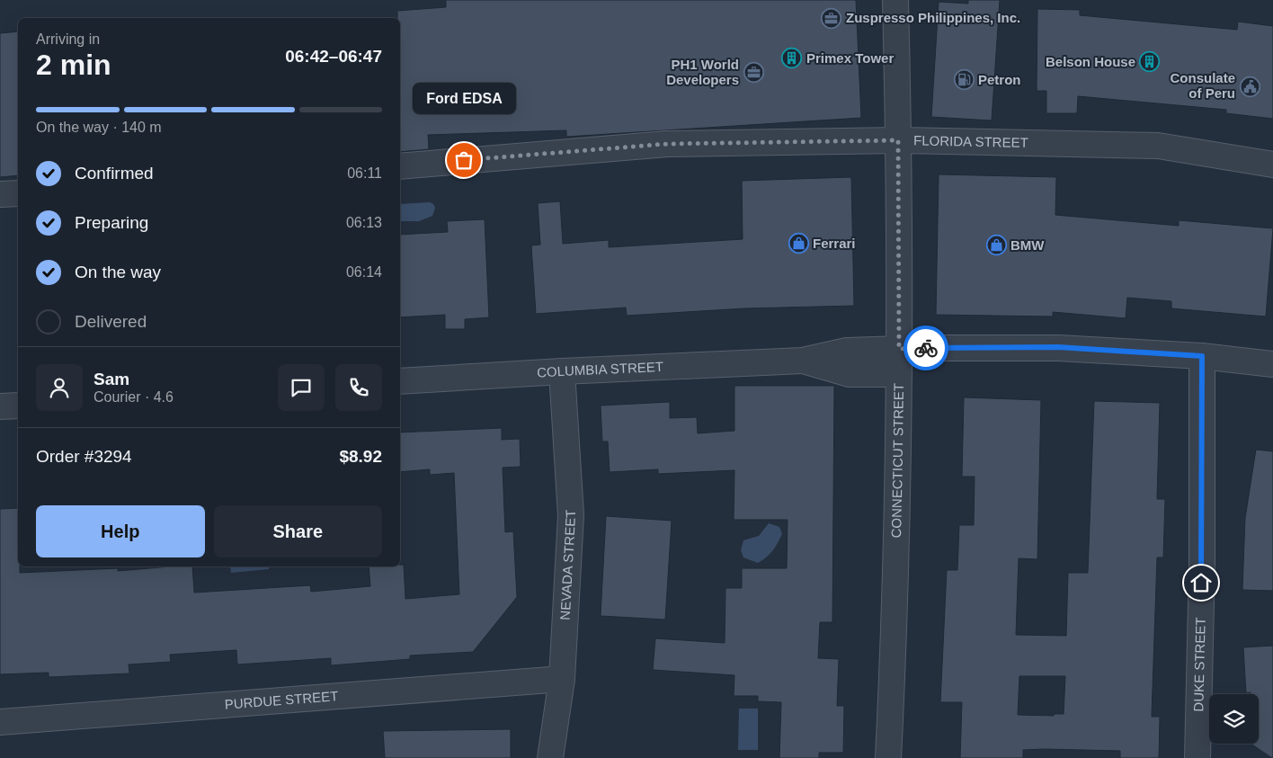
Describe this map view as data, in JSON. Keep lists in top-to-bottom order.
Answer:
{
  "streets": {
    "street": [
      "FLORIDA STREET",
      "COLUMBIA STREET",
      "CONNECTICUT STREET",
      "NEVADA STREET",
      "DUKE STREET",
      "PURDUE STREET"
    ]
  },
  "crossings": [
    ["FLORIDA STREET", "CONNECTICUT STREET"],
    ["COLUMBIA STREET", "CONNECTICUT STREET"],
    ["COLUMBIA STREET", "NEVADA STREET"],
    ["COLUMBIA STREET", "DUKE STREET"],
    ["NEVADA STREET", "PURDUE STREET"]
  ],
  "places": {
    "office": ["Zuspresso Philippines, Inc.", "PH1 World Developers"],
    "building": ["Primex Tower", "Belson House"],
    "fuel station": ["Petron"],
    "public building": ["Consulate of Peru"],
    "other": ["Ford EDSA"],
    "shop": ["Ferrari", "BMW"]
  },
  "page": {
    "heading": ["2 min", "Arriving in", "06:42–06:47"],
    "panel": [
      "Sam",
      "Courier · 4.6",
      "Order #3294",
      "$8.92"
    ],
    "bubble": "Ford EDSA",
    "bar": "On the way · 140 m",
    "list": [
      ["Confirmed", "06:11"],
      ["Preparing", "06:13"],
      ["On the way", "06:14"],
      "Delivered"
    ],
    "buttons": ["Help", "Share"]
  }
}
